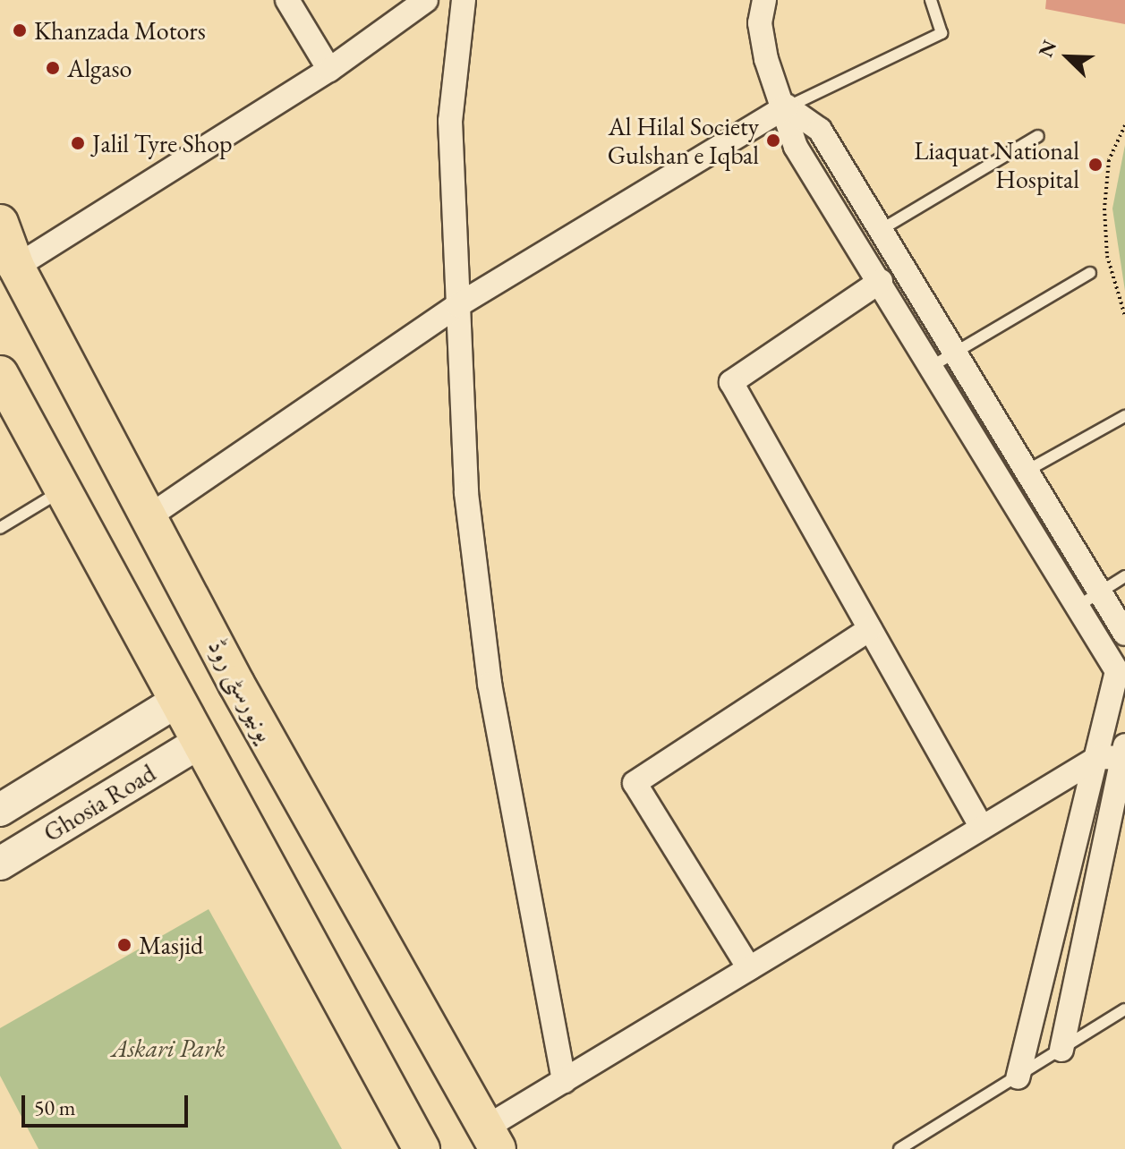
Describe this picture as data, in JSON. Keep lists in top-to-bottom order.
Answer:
{
  "streets": {
    "main road": ["یونیورسٹی روڈ", "Ghosia Road"]
  },
  "parks": ["Askari Park"],
  "places": [
    "Khanzada Motors",
    "Algaso",
    "Al Hilal Society Gulshan e Iqbal",
    "Jalil Tyre Shop",
    "Liaquat National Hospital",
    "Masjid"
  ],
  "scale_bar": "50 m",
  "north": "top left"
}
